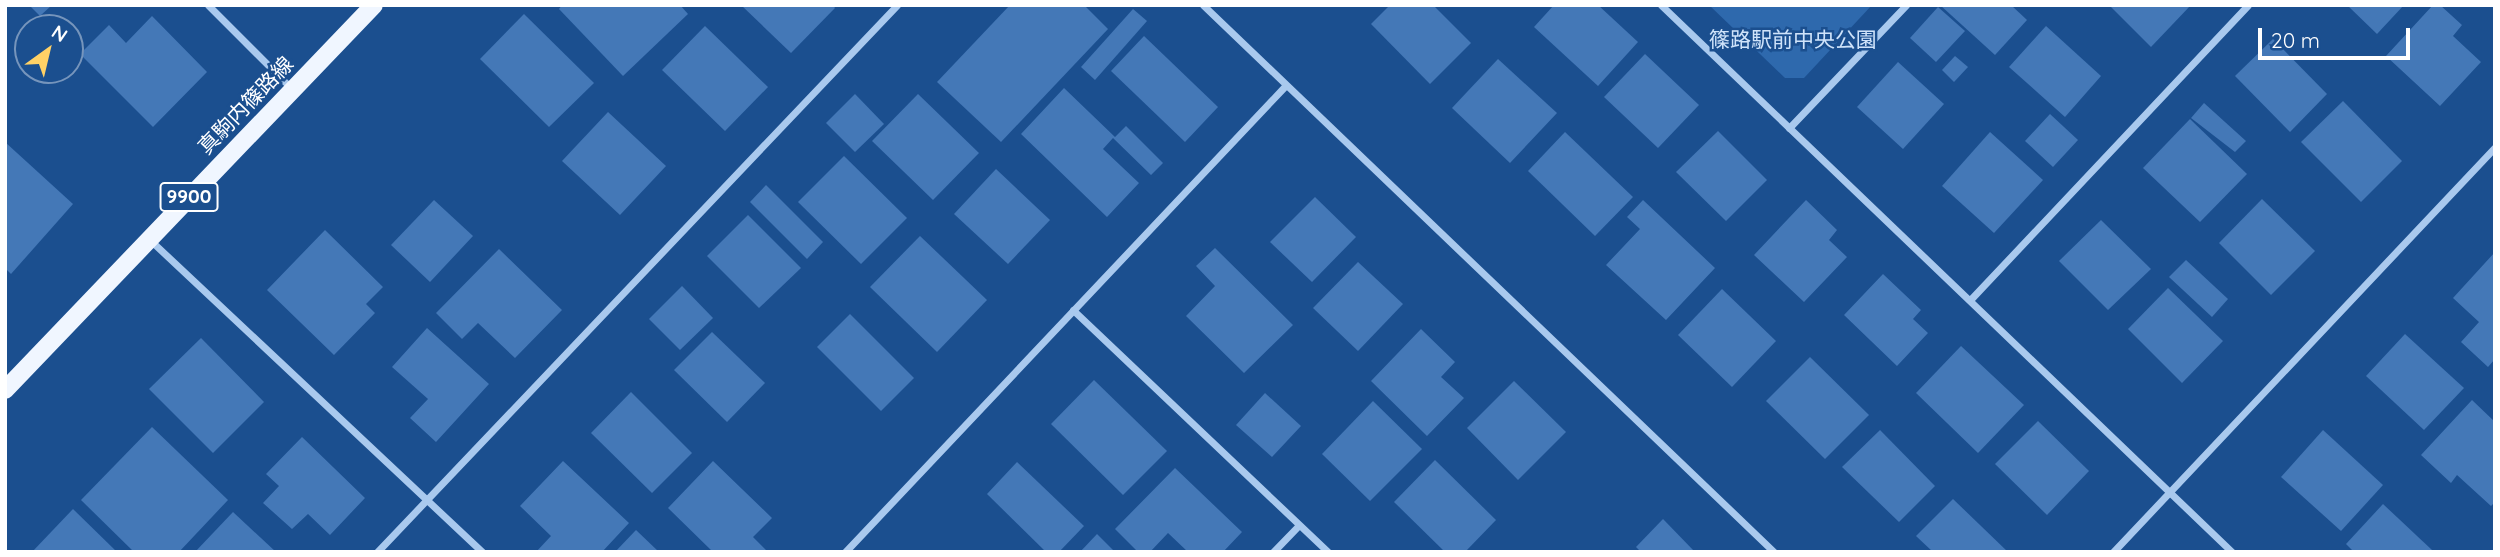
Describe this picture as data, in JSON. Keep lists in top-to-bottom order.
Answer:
{
  "streets": {
    "main road": ["真駒内篠路線", "9900"]
  },
  "parks": ["篠路駅前中央公園"],
  "scale_bar": "20 m",
  "north": "top right"
}
